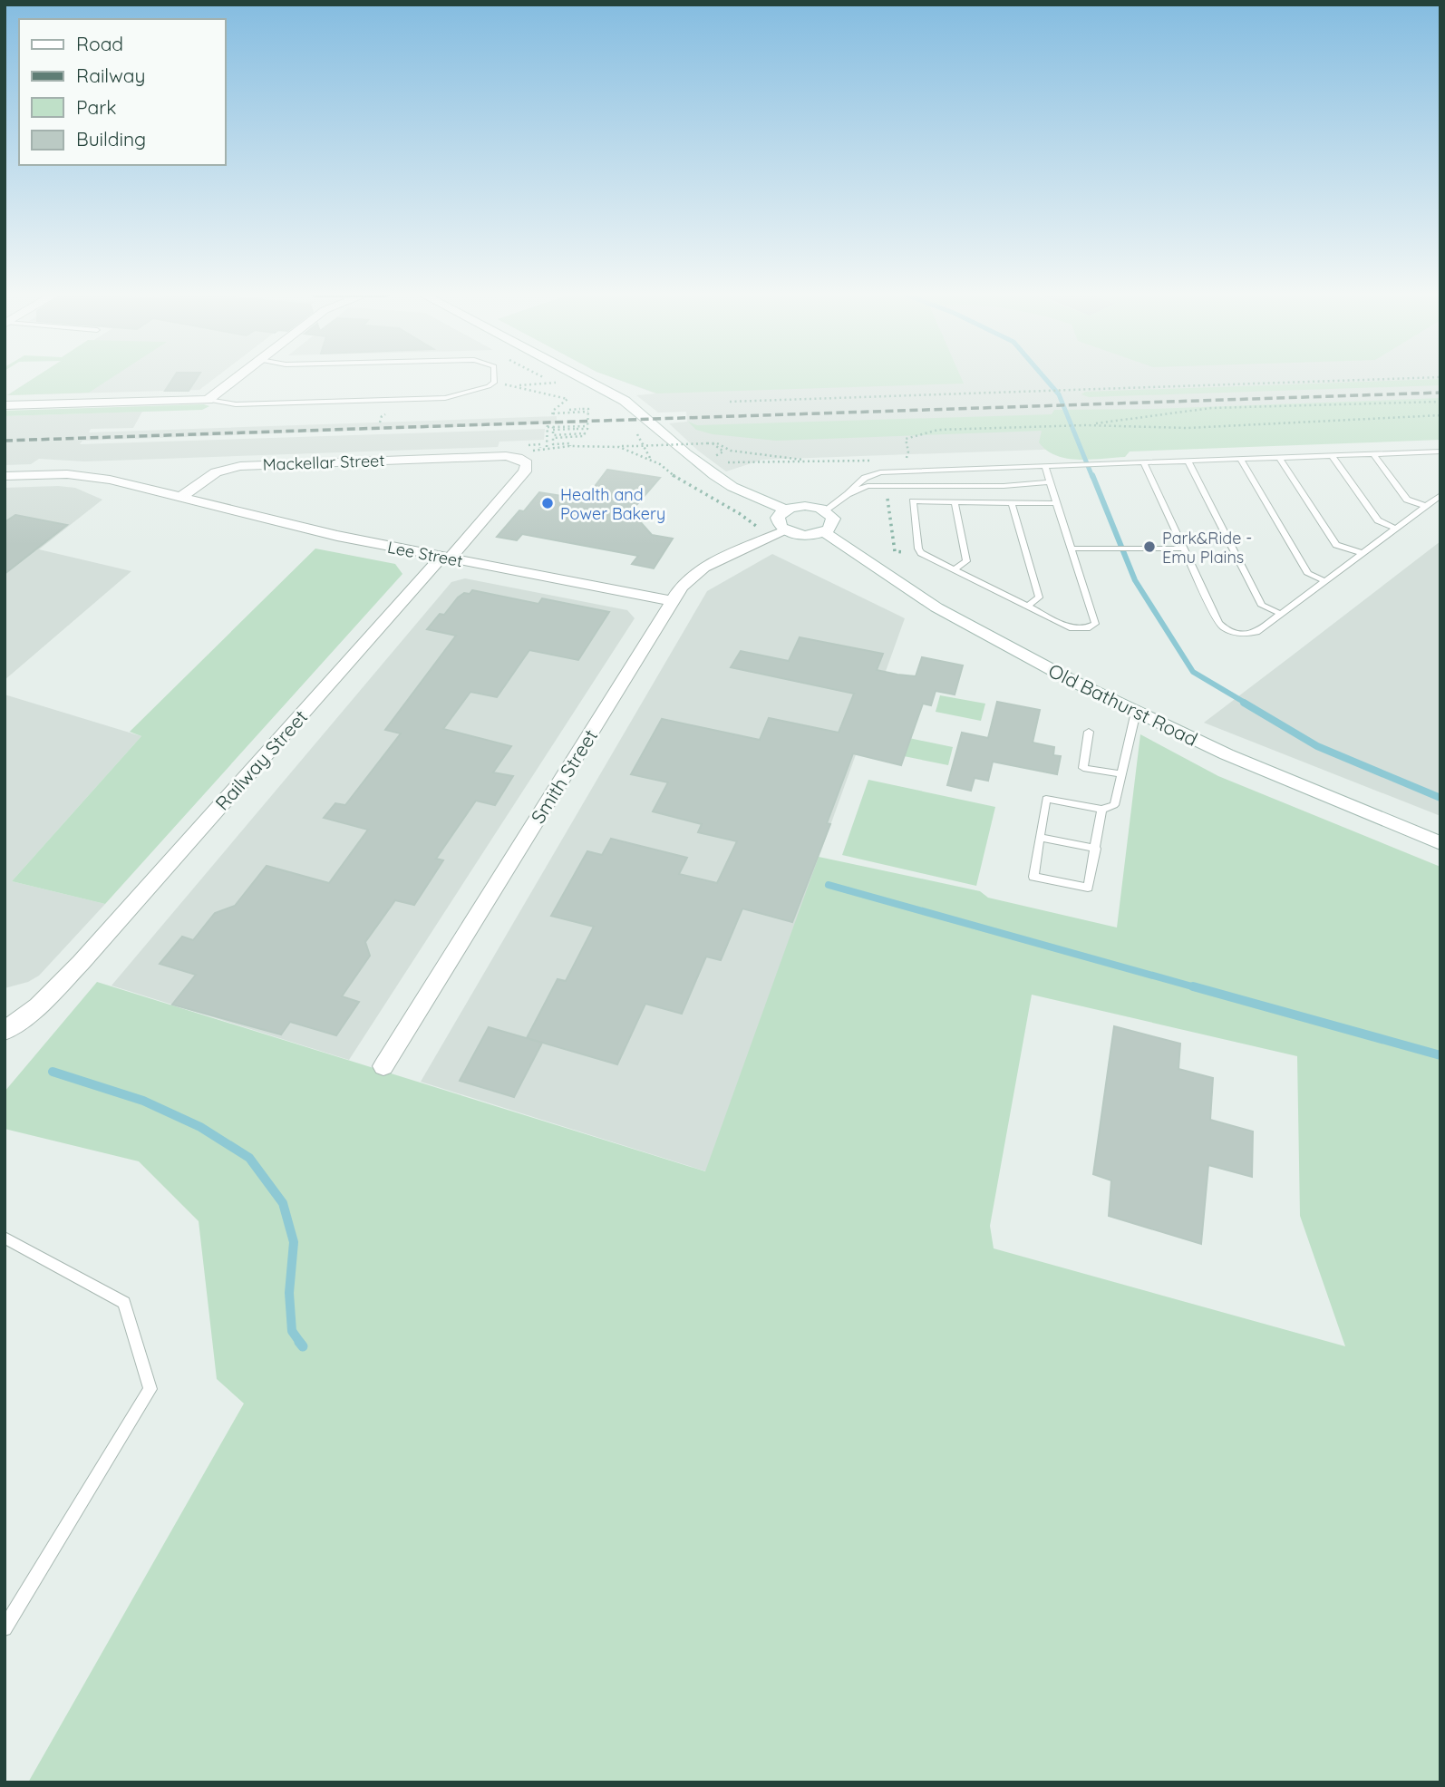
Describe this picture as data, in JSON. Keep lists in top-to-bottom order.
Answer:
{
  "streets": {
    "street": [
      "Mackellar Street",
      "Lee Street",
      "Old Bathurst Road",
      "Railway Street",
      "Smith Street"
    ]
  },
  "crossings": [
    ["Mackellar Street", "Lee Street"],
    ["Mackellar Street", "Railway Street"],
    ["Lee Street", "Railway Street"],
    ["Lee Street", "Smith Street"]
  ],
  "places": ["Health and Power Bakery", "Park&Ride - Emu Plains"],
  "legend": [
    "Road",
    "Railway",
    "Park",
    "Building"
  ]
}
